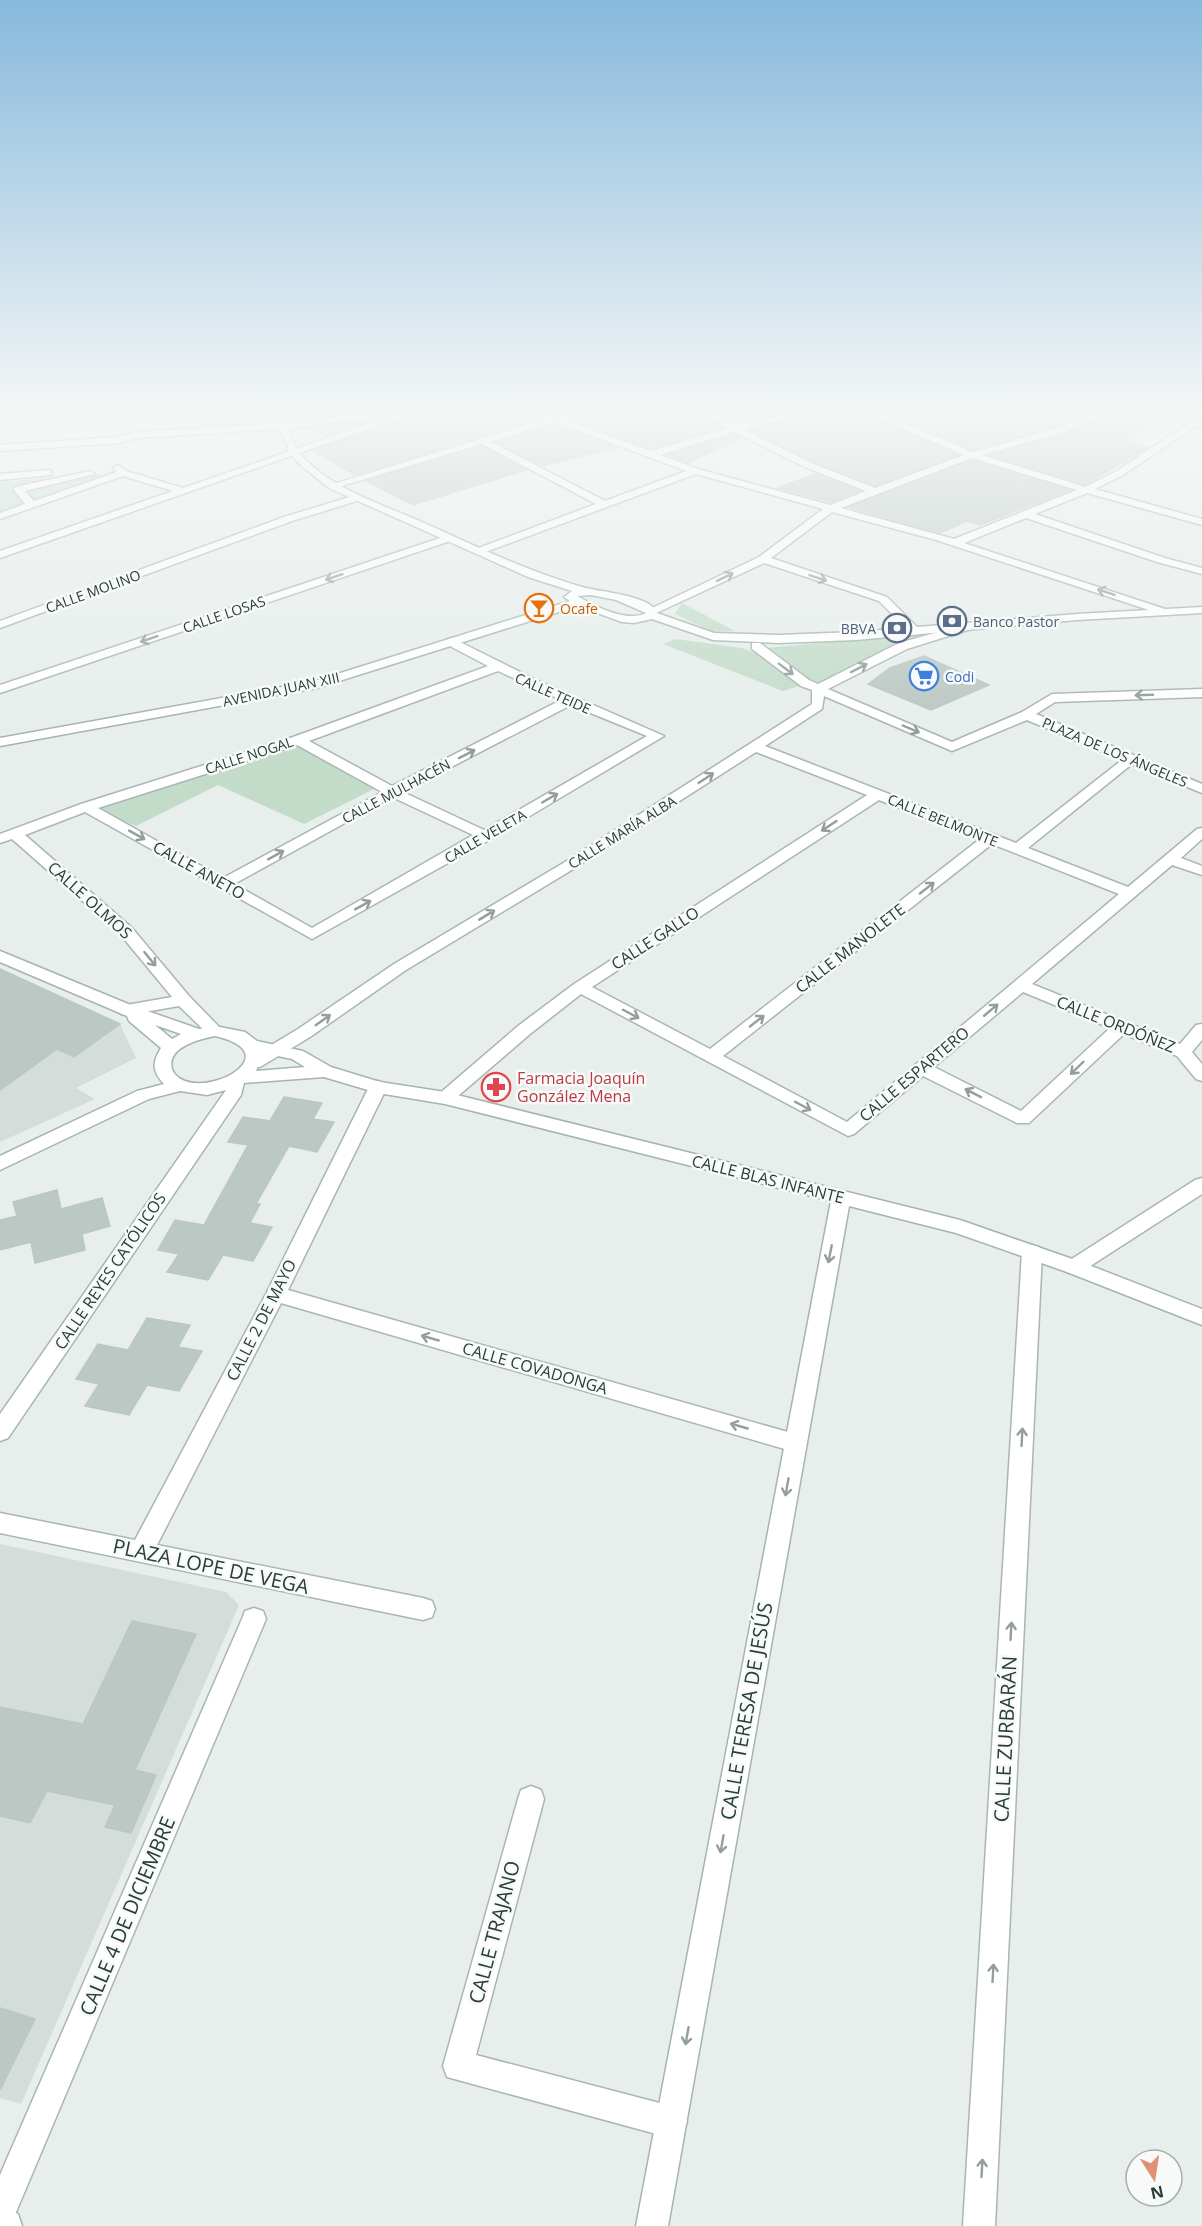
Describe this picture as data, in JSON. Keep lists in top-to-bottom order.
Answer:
{
  "streets": {
    "street": [
      "CALLE MOLINO",
      "CALLE LOSAS",
      "AVENIDA JUAN XIII",
      "CALLE TEIDE",
      "PLAZA DE LOS ÁNGELES",
      "CALLE NOGAL",
      "CALLE MULHACÉN",
      "CALLE BELMONTE",
      "CALLE MARÍA ALBA",
      "CALLE VELETA",
      "CALLE ANETO",
      "CALLE OLMOS",
      "CALLE GALLO",
      "CALLE MANOLETE",
      "CALLE ORDÓÑEZ",
      "CALLE ESPARTERO",
      "CALLE BLAS INFANTE",
      "CALLE REYES CATÓLICOS",
      "CALLE 2 DE MAYO",
      "CALLE COVADONGA",
      "PLAZA LOPE DE VEGA",
      "CALLE TERESA DE JESÚS",
      "CALLE ZURBARÁN",
      "CALLE 4 DE DICIEMBRE",
      "CALLE TRAJANO"
    ]
  },
  "crossings": [
    ["AVENIDA JUAN XIII", "CALLE TEIDE"],
    ["CALLE TEIDE", "CALLE NOGAL"],
    ["CALLE TEIDE", "CALLE MULHACÉN"],
    ["CALLE TEIDE", "CALLE VELETA"],
    ["CALLE NOGAL", "CALLE ANETO"],
    ["CALLE NOGAL", "CALLE OLMOS"],
    ["CALLE MULHACÉN", "CALLE ANETO"],
    ["CALLE BELMONTE", "CALLE MARÍA ALBA"],
    ["CALLE BELMONTE", "CALLE GALLO"],
    ["CALLE BELMONTE", "CALLE MANOLETE"],
    ["CALLE BELMONTE", "CALLE ESPARTERO"],
    ["CALLE MARÍA ALBA", "CALLE OLMOS"],
    ["CALLE MARÍA ALBA", "CALLE BLAS INFANTE"],
    ["CALLE MARÍA ALBA", "CALLE REYES CATÓLICOS"],
    ["CALLE VELETA", "CALLE ANETO"],
    ["CALLE OLMOS", "CALLE BLAS INFANTE"],
    ["CALLE OLMOS", "CALLE REYES CATÓLICOS"],
    ["CALLE GALLO", "CALLE ESPARTERO"],
    ["CALLE GALLO", "CALLE BLAS INFANTE"],
    ["CALLE MANOLETE", "CALLE ESPARTERO"],
    ["CALLE ORDÓÑEZ", "CALLE ESPARTERO"],
    ["CALLE BLAS INFANTE", "CALLE REYES CATÓLICOS"],
    ["CALLE BLAS INFANTE", "CALLE 2 DE MAYO"],
    ["CALLE BLAS INFANTE", "CALLE TERESA DE JESÚS"],
    ["CALLE BLAS INFANTE", "CALLE ZURBARÁN"],
    ["CALLE 2 DE MAYO", "CALLE COVADONGA"],
    ["CALLE 2 DE MAYO", "PLAZA LOPE DE VEGA"],
    ["CALLE COVADONGA", "CALLE TERESA DE JESÚS"],
    ["CALLE TERESA DE JESÚS", "CALLE TRAJANO"]
  ],
  "one_way": [
    "CALLE LOSAS",
    "CALLE MULHACÉN",
    "CALLE MARÍA ALBA",
    "CALLE VELETA",
    "CALLE GALLO",
    "CALLE MANOLETE",
    "CALLE ESPARTERO",
    "CALLE COVADONGA",
    "CALLE TERESA DE JESÚS",
    "CALLE ZURBARÁN"
  ],
  "places": {
    "bar": ["Ocafe"],
    "bank": ["Banco Pastor", "BBVA"],
    "supermarket": ["Codi"],
    "pharmacy": ["Farmacia Joaquín González Mena"]
  },
  "north": "bottom"
}
